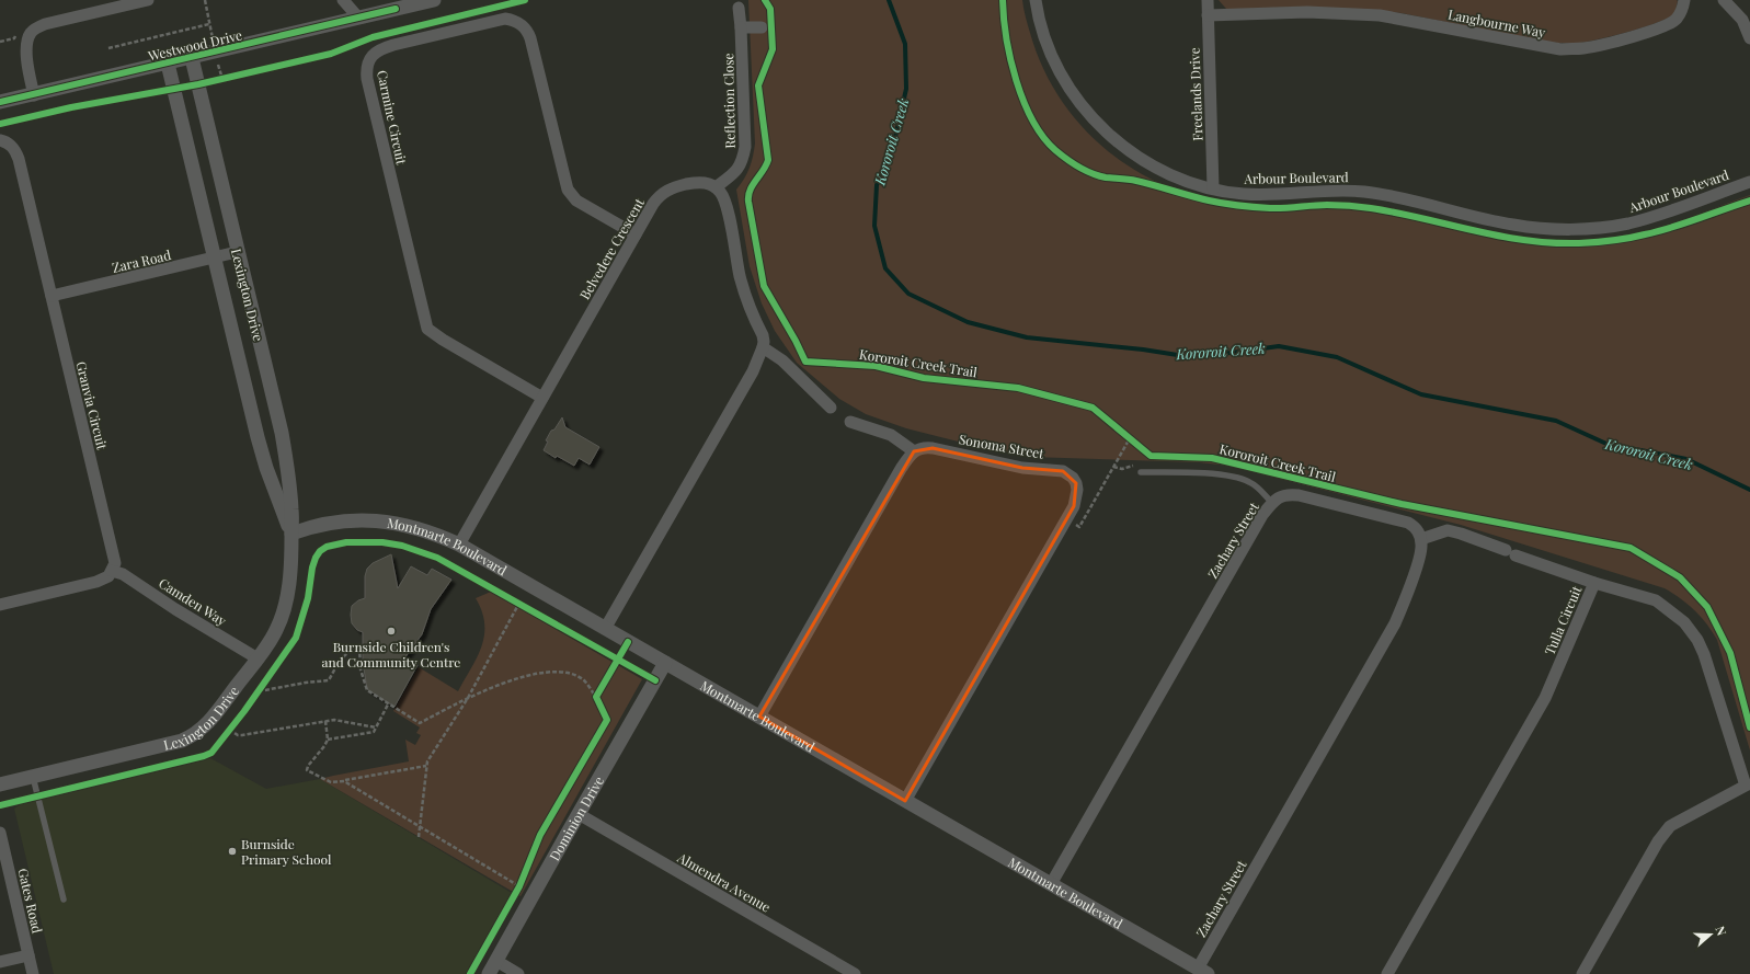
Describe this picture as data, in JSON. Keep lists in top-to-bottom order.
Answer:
{
  "streets": {
    "street": [
      "Langbourne Way",
      "Westwood Drive",
      "Freelands Drive",
      "Reflection Close",
      "Carmine Circuit",
      "Arbour Boulevard",
      "Belvedere Crescent",
      "Zara Road",
      "Lexington Drive",
      "Granvia Circuit",
      "Sonoma Street",
      "Zachary Street",
      "Montmarte Boulevard",
      "Camden Way",
      "Tulla Circuit",
      "Dominion Drive",
      "Almendra Avenue",
      "Gates Road"
    ],
    "cycle path": ["Kororoit Creek Trail"]
  },
  "crossings": [
    ["Langbourne Way", "Freelands Drive"],
    ["Westwood Drive", "Lexington Drive"],
    ["Freelands Drive", "Arbour Boulevard"],
    ["Reflection Close", "Belvedere Crescent"],
    ["Carmine Circuit", "Belvedere Crescent"],
    ["Belvedere Crescent", "Montmarte Boulevard"],
    ["Zara Road", "Lexington Drive"],
    ["Zara Road", "Granvia Circuit"],
    ["Lexington Drive", "Montmarte Boulevard"],
    ["Lexington Drive", "Camden Way"],
    ["Granvia Circuit", "Camden Way"],
    ["Sonoma Street", "Montmarte Boulevard"],
    ["Zachary Street", "Montmarte Boulevard"],
    ["Montmarte Boulevard", "Dominion Drive"],
    ["Dominion Drive", "Almendra Avenue"]
  ],
  "water": ["Kororoit Creek"],
  "places": ["Burnside Children's and Community Centre", "Burnside Primary School"],
  "north": "right"
}
